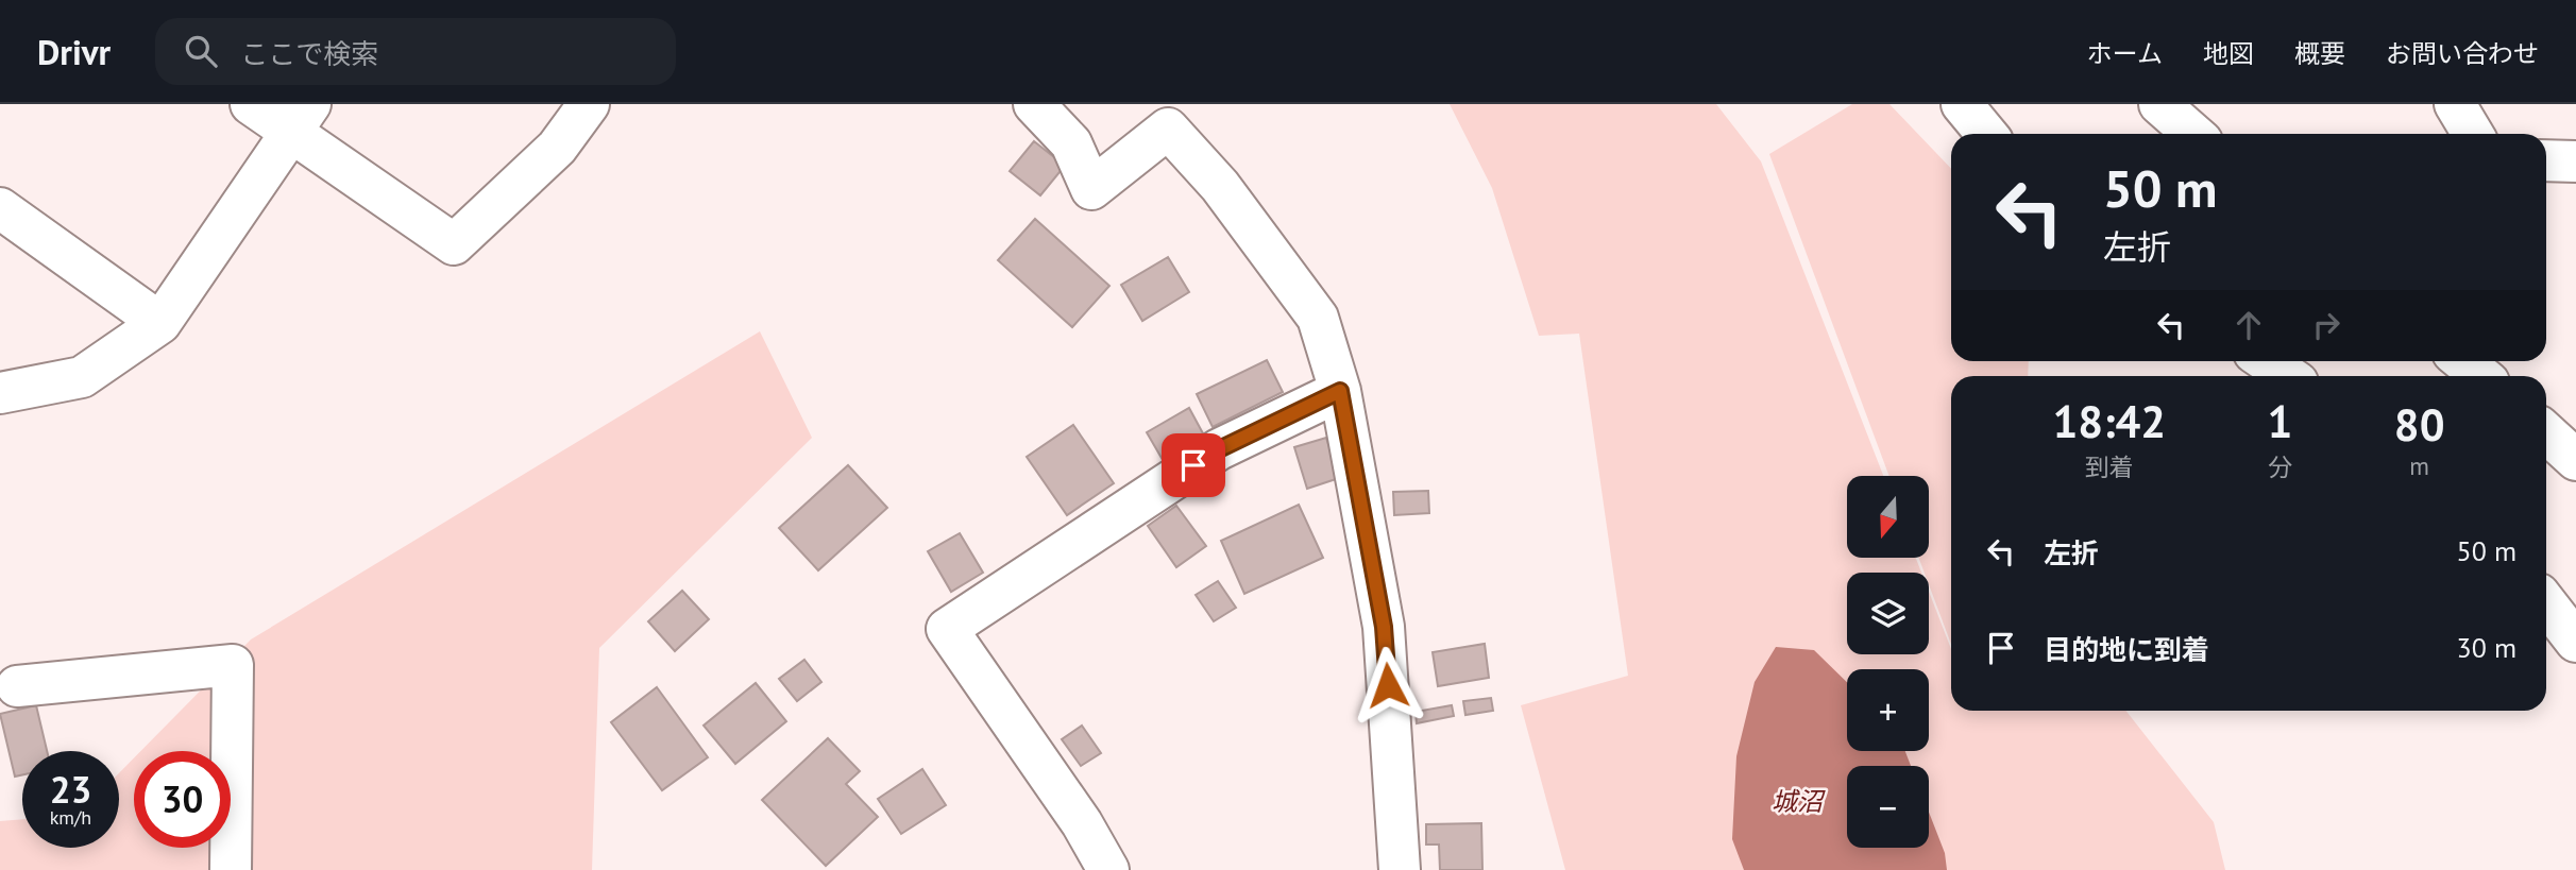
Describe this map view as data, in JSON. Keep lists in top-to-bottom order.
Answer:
{
  "water": ["城沼"],
  "north": "bottom",
  "page": {
    "header": "Drivr",
    "search": "ここで検索",
    "nav": [
      "ホーム",
      "地図",
      "概要",
      "お問い合わせ"
    ],
    "turn": ["50 m", "左折"],
    "eta": [
      "18:42",
      "到着",
      "1",
      "分",
      "80",
      "m"
    ],
    "map_buttons": ["+", "−"],
    "list": [
      {
        "name": "左折",
        "value": "50 m"
      },
      {
        "name": "目的地に到着",
        "value": "30 m"
      }
    ],
    "speed": "23 km/h",
    "limit": "30"
  }
}
